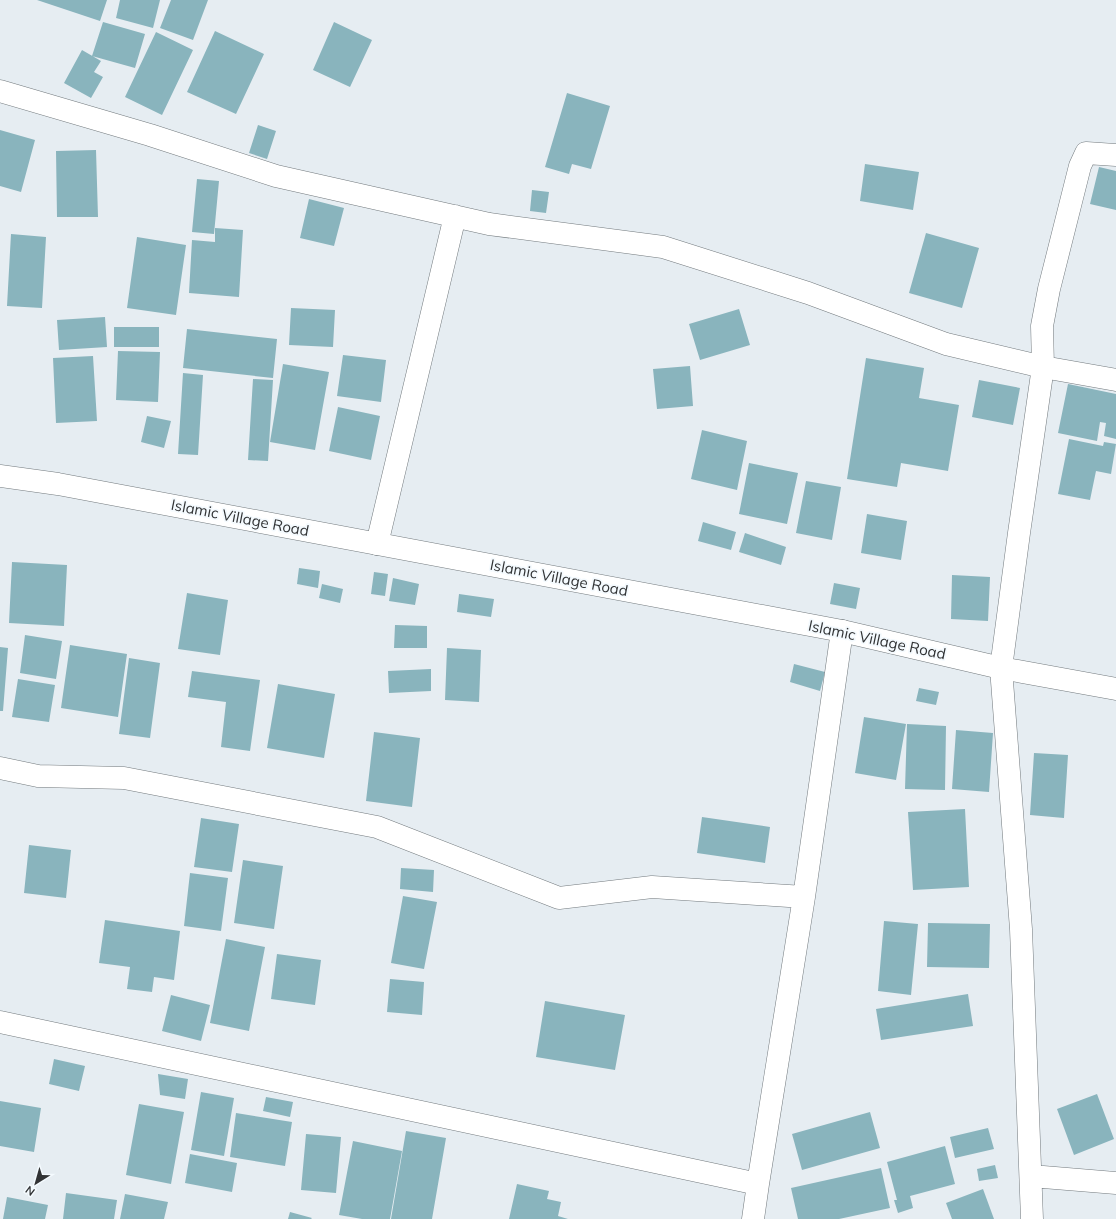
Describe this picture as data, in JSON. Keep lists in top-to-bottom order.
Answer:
{
  "streets": {
    "street": ["Islamic Village Road"]
  },
  "north": "bottom left"
}
